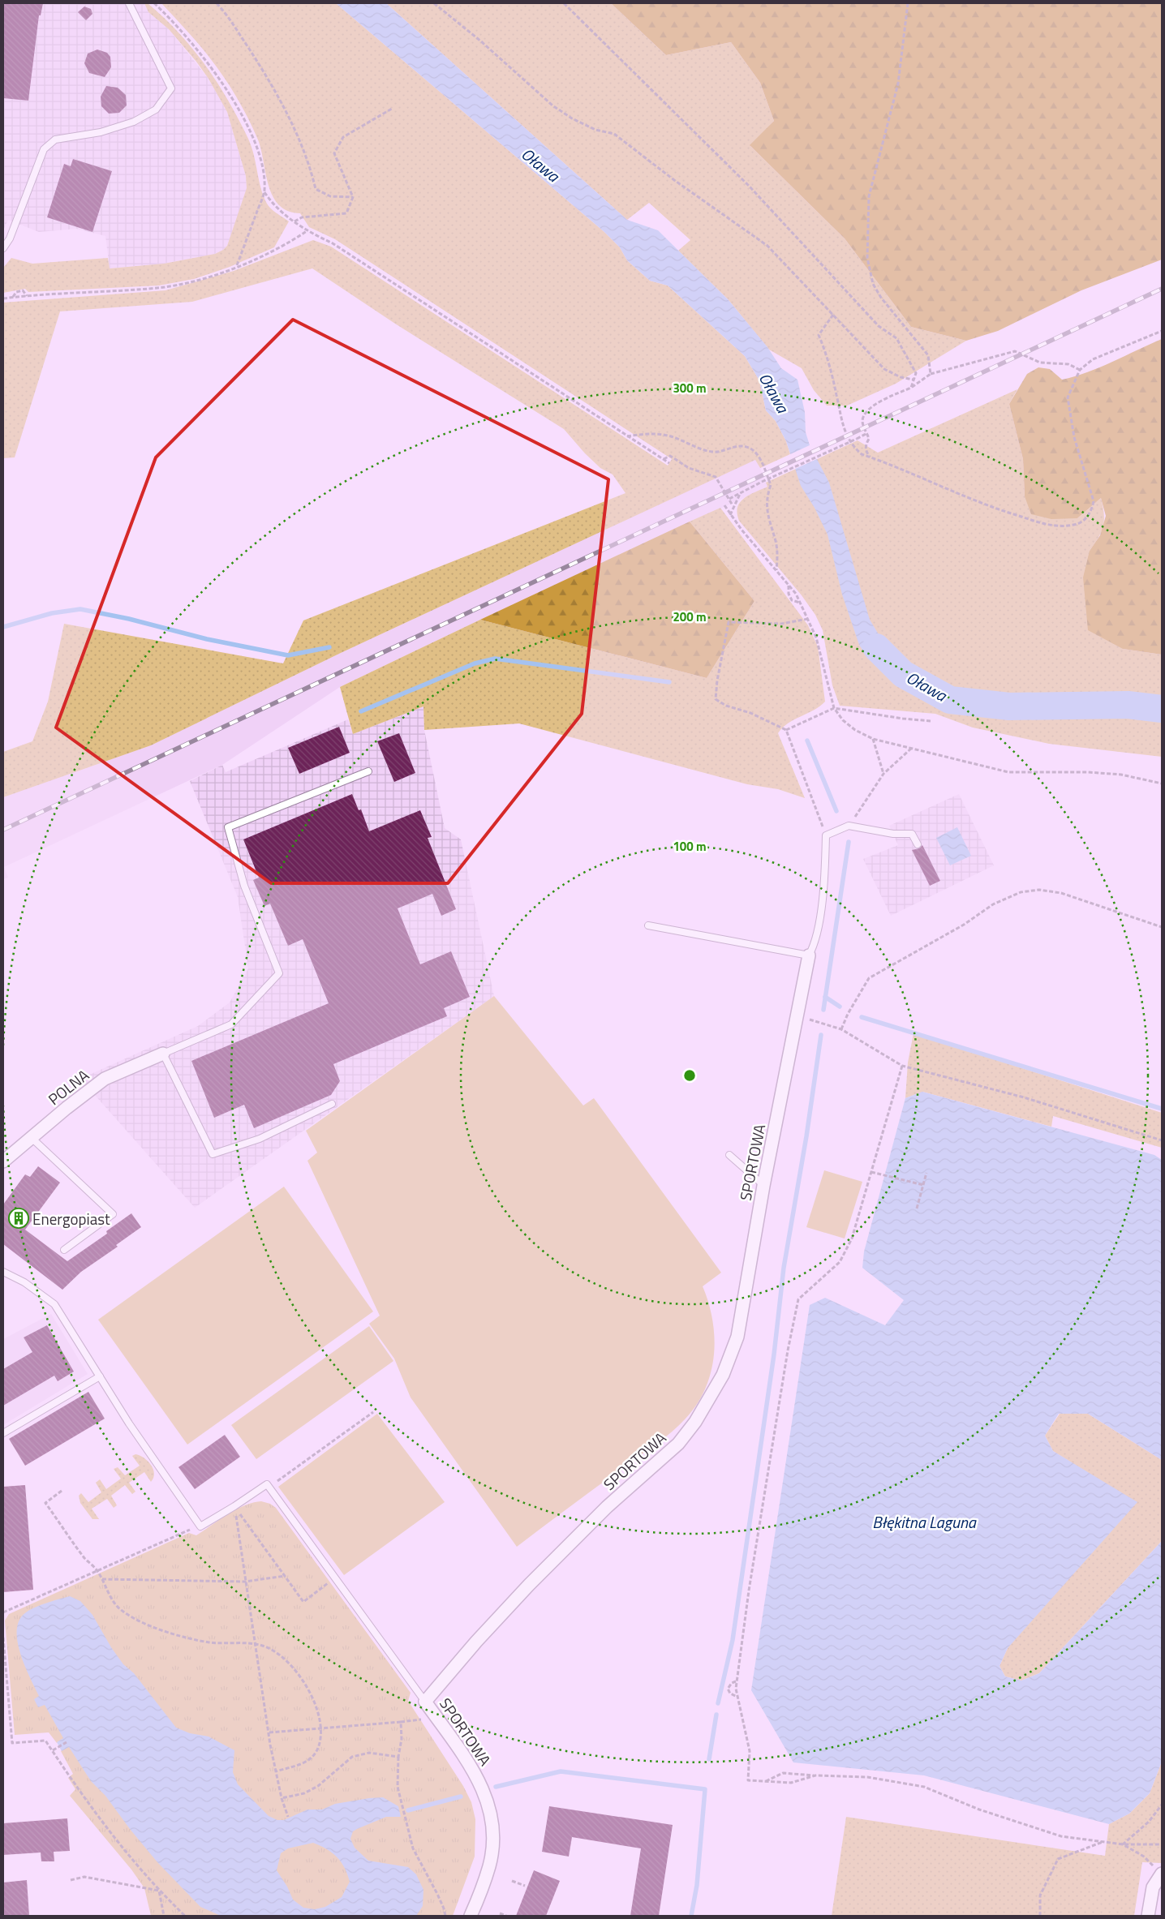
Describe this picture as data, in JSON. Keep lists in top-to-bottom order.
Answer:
{
  "streets": {
    "street": ["POLNA", "SPORTOWA"]
  },
  "water": ["Oława", "Błękitna Laguna"],
  "places": {
    "building": ["Energopiast"]
  },
  "rings": ["300 m", "200 m", "100 m"]
}
